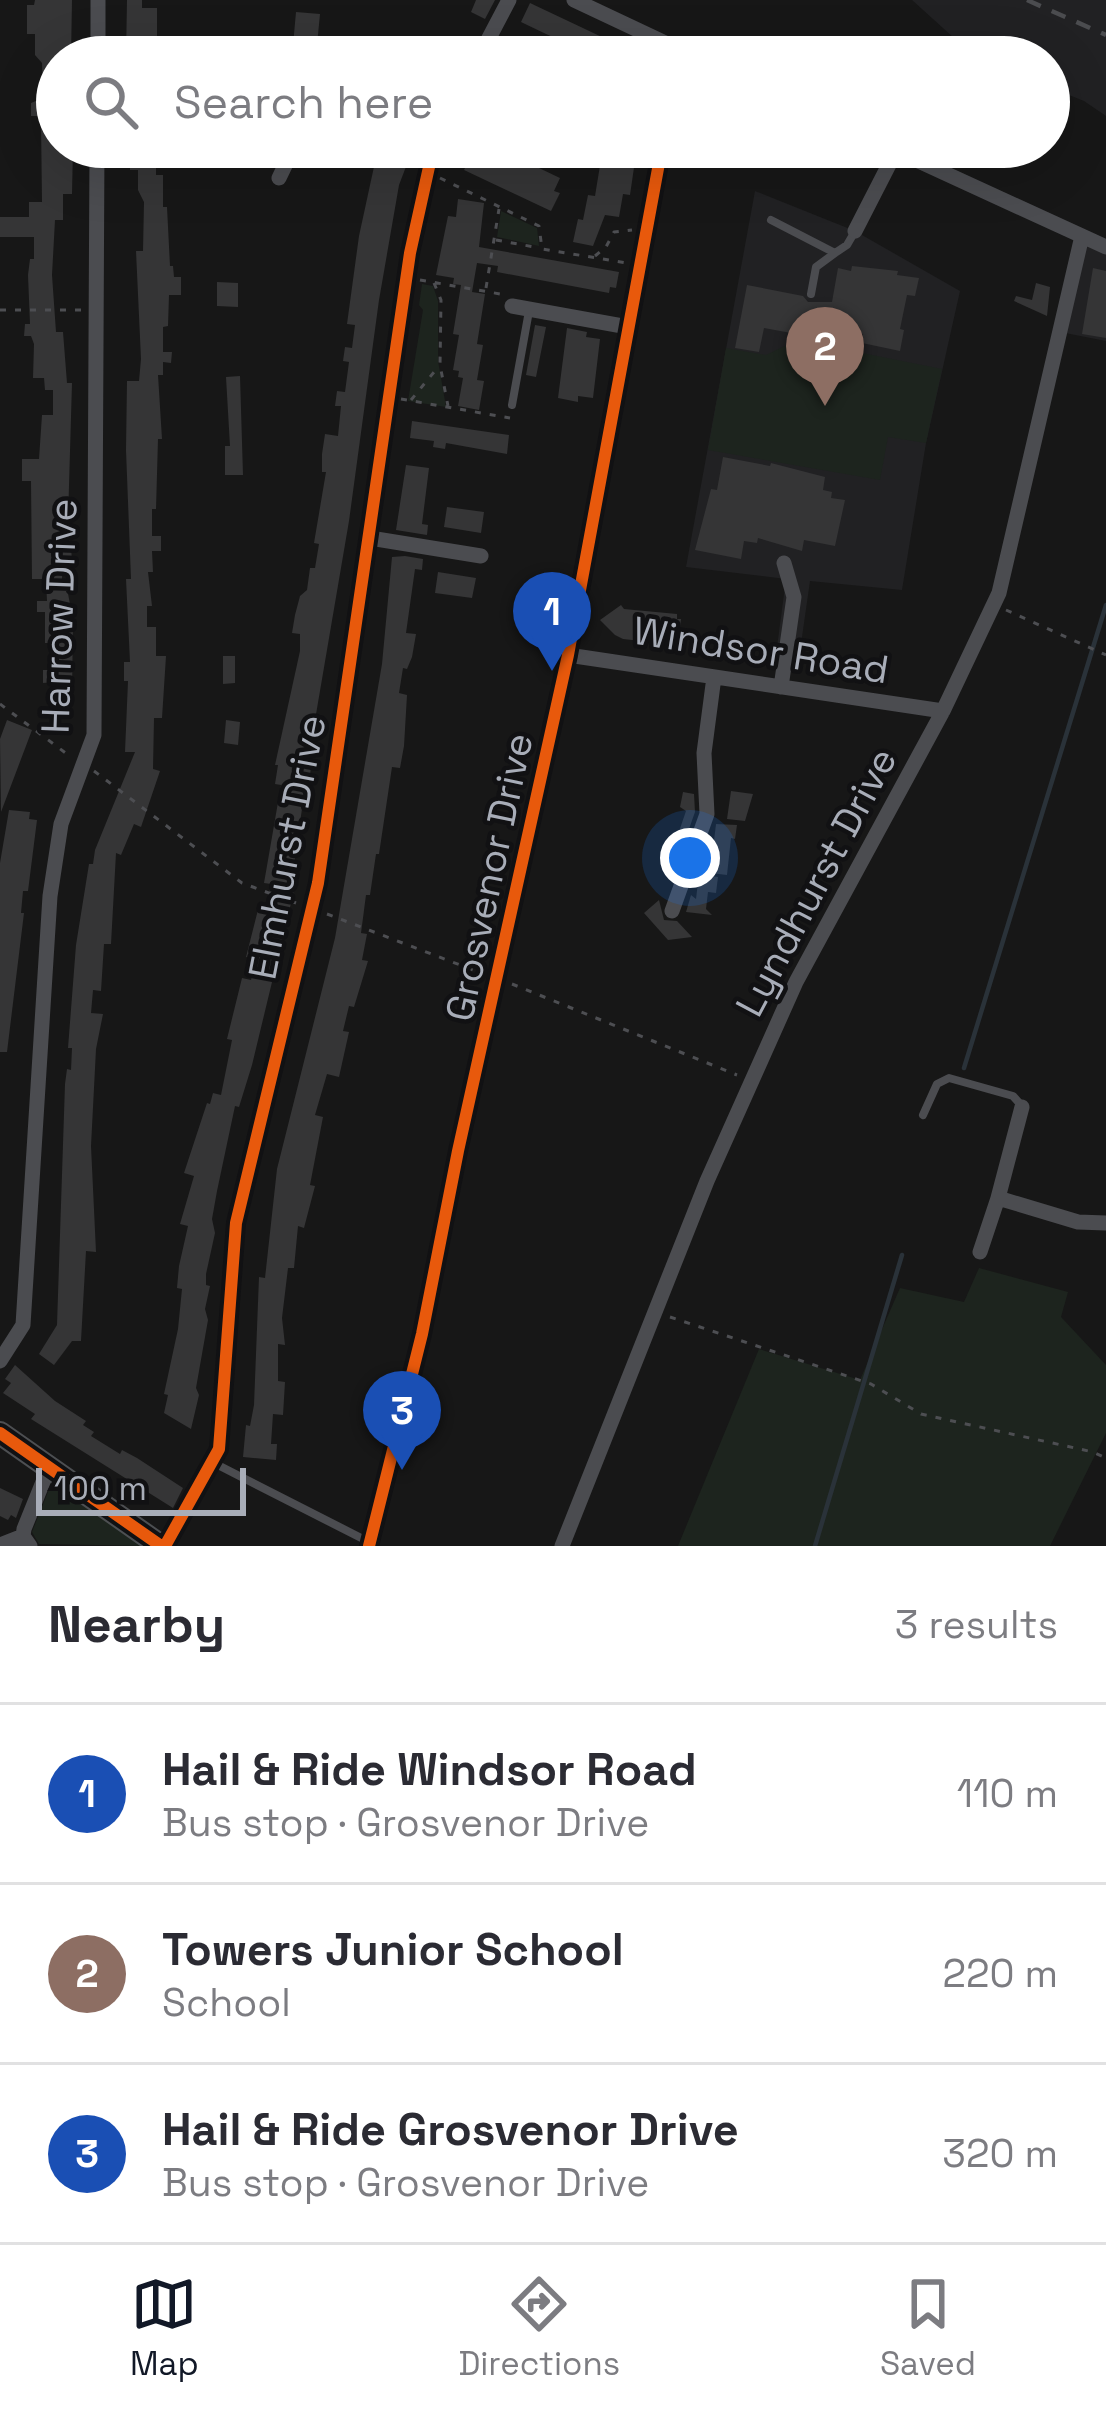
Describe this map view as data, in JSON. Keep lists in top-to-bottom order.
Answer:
{
  "streets": {
    "street": [
      "Harrow Drive",
      "Windsor Road",
      "Elmhurst Drive",
      "Grosvenor Drive",
      "Lyndhurst Drive"
    ]
  },
  "crossings": [
    ["Windsor Road", "Grosvenor Drive"],
    ["Windsor Road", "Lyndhurst Drive"]
  ],
  "scale_bar": "100 m",
  "page": {
    "search": "Search here",
    "pins": ["2", "1", "3"],
    "scale": "100 m",
    "heading": ["Nearby", "3 results"],
    "list": [
      {
        "mark": "1",
        "name": "Hail & Ride Windsor Road",
        "note": "Bus stop · Grosvenor Drive",
        "value": "110 m"
      },
      {
        "mark": "2",
        "name": "Towers Junior School",
        "note": "School",
        "value": "220 m"
      },
      {
        "mark": "3",
        "name": "Hail & Ride Grosvenor Drive",
        "note": "Bus stop · Grosvenor Drive",
        "value": "320 m"
      }
    ],
    "nav": ["Map", "Directions", "Saved"]
  }
}
